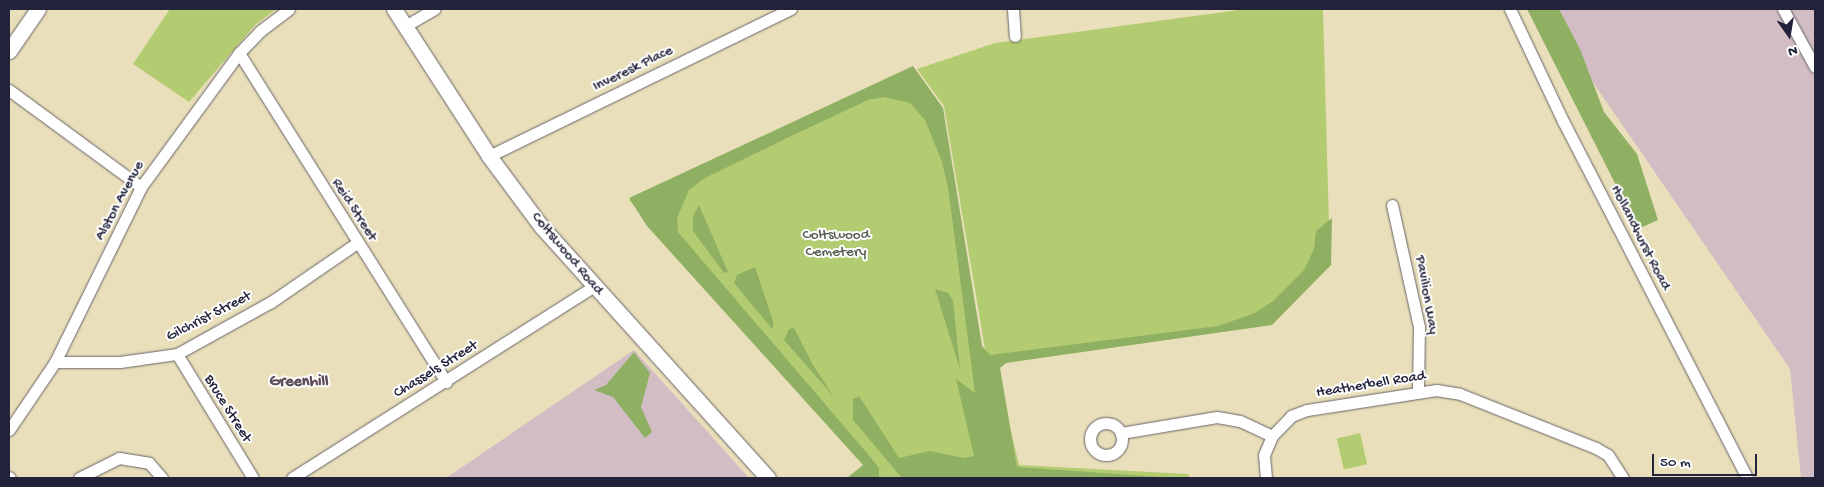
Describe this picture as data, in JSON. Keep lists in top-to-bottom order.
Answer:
{
  "streets": {
    "main road": ["Coltswood Road"],
    "street": [
      "Inveresk Place",
      "Alston Avenue",
      "Reid Street",
      "Hollandhurst Road",
      "Pavilion Way",
      "Gilchrist Street",
      "Chassels Street",
      "Heatherbell Road",
      "Bruce Street"
    ]
  },
  "crossings": [
    ["Inveresk Place", "Coltswood Road"],
    ["Alston Avenue", "Reid Street"],
    ["Alston Avenue", "Gilchrist Street"],
    ["Reid Street", "Gilchrist Street"],
    ["Reid Street", "Chassels Street"],
    ["Coltswood Road", "Chassels Street"],
    ["Pavilion Way", "Heatherbell Road"],
    ["Gilchrist Street", "Bruce Street"]
  ],
  "districts": ["Greenhill"],
  "parks": ["Coltswood Cemetery"],
  "scale_bar": "50 m",
  "north": "bottom"
}
